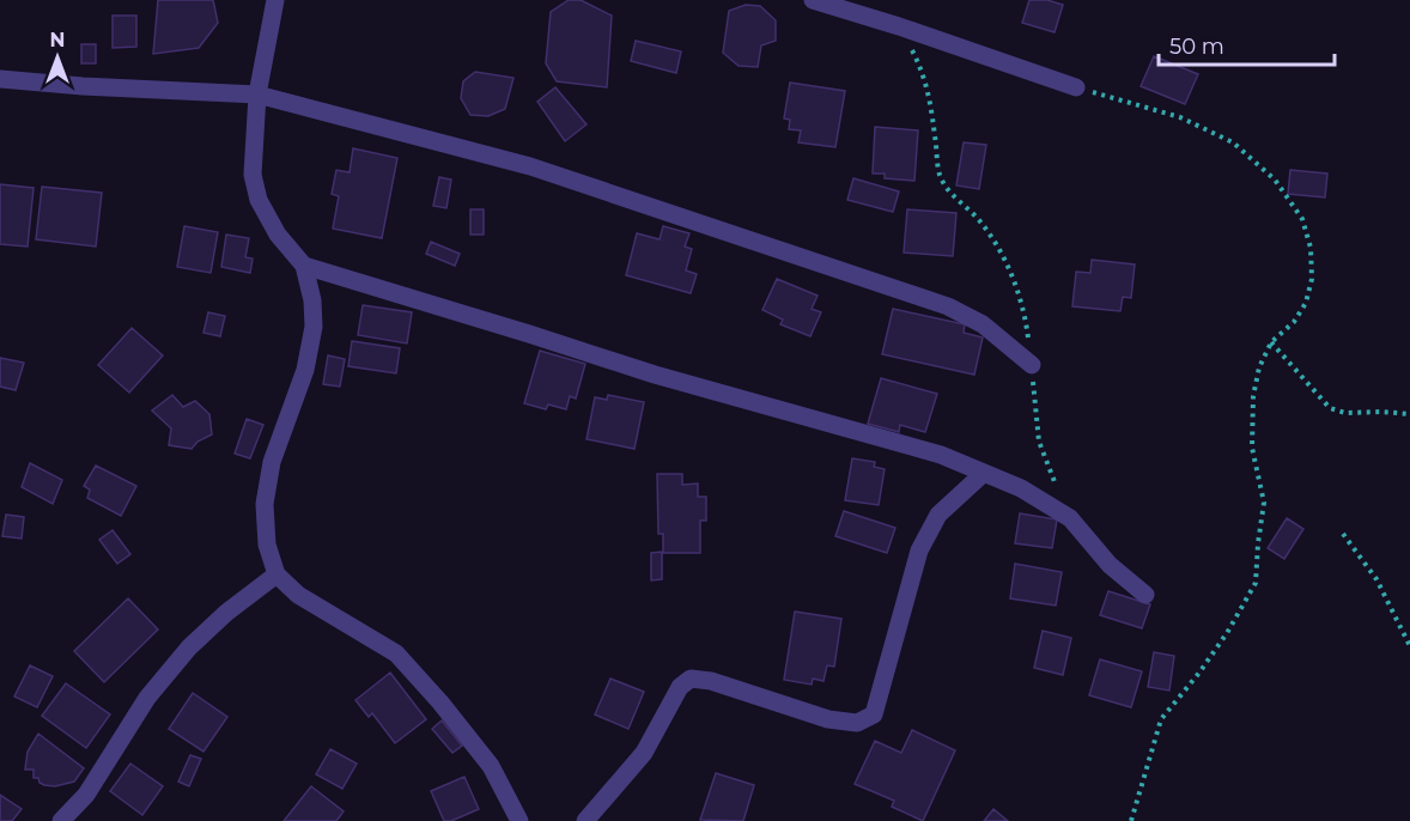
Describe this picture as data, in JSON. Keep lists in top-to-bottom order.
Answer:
{
  "scale_bar": "50 m",
  "north": "top"
}
